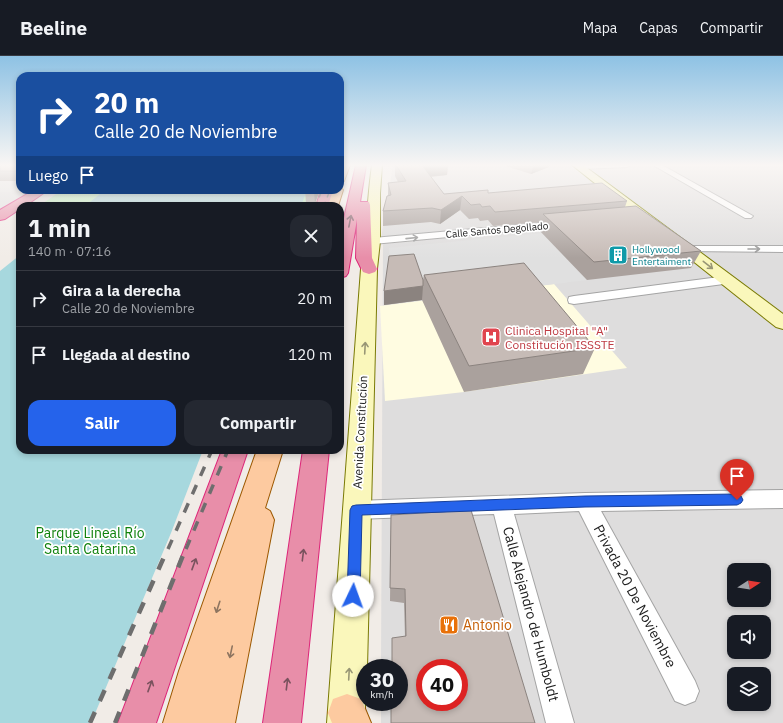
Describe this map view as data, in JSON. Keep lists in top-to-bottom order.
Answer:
{
  "streets": {
    "street": [
      "Calle Santos Degollado",
      "Avenida Constitución",
      "Privada 20 De Noviembre",
      "Calle Alejandro de Humboldt"
    ]
  },
  "crossings": [
    ["Calle Santos Degollado", "Avenida Constitución"]
  ],
  "one_way": ["Calle Santos Degollado", "Avenida Constitución"],
  "parks": ["Parque Lineal Río Santa Catarina"],
  "places": {
    "building": ["Hollywood Entertaiment"],
    "hospital": ["Clinica Hospital \"A\" Constitución ISSSTE"],
    "restaurant": ["Antonio"]
  },
  "north": "right",
  "page": {
    "header": "Beeline",
    "nav": ["Mapa", "Capas", "Compartir"],
    "turn": ["20 m", "Calle 20 de Noviembre"],
    "then": "Luego",
    "heading": ["1 min", "140 m · 07:16"],
    "list": [
      {
        "name": "Gira a la derecha",
        "note": "Calle 20 de Noviembre",
        "value": "20 m"
      },
      {
        "name": "Llegada al destino",
        "value": "120 m"
      }
    ],
    "buttons": ["Salir", "Compartir"],
    "speed": "30 km/h",
    "limit": "40"
  }
}
